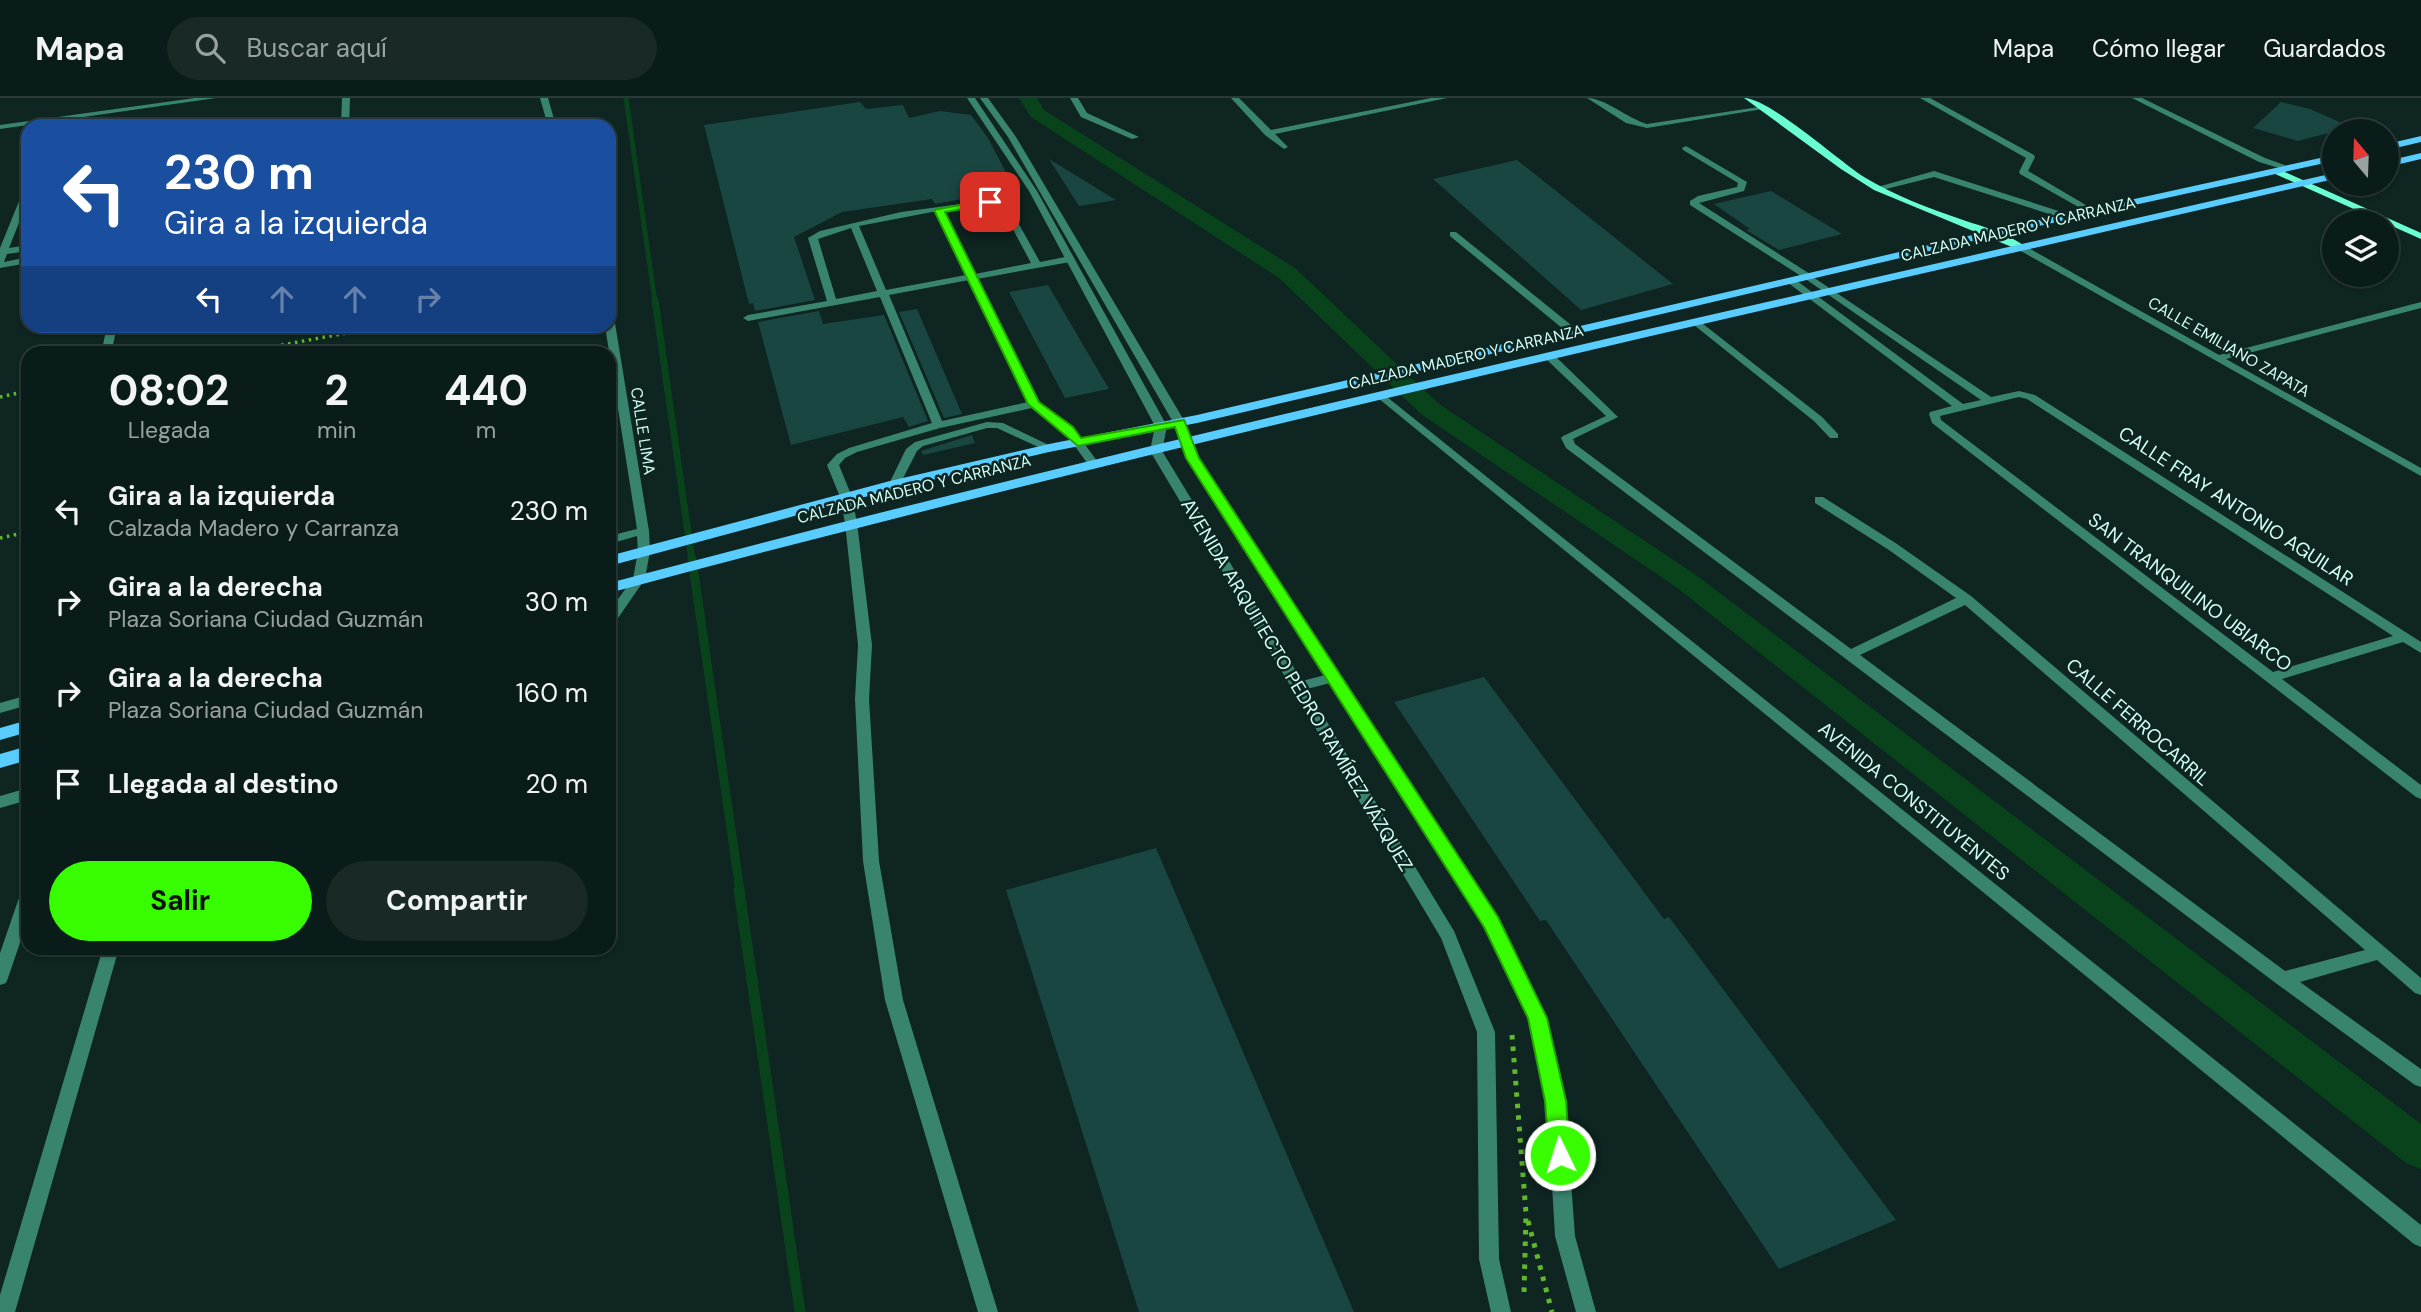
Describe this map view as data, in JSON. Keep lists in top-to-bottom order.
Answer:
{
  "streets": {
    "main road": ["CALZADA MADERO Y CARRANZA"],
    "street": [
      "CALLE EMILIANO ZAPATA",
      "CALLE LIMA",
      "CALLE FRAY ANTONIO AGUILAR",
      "SAN TRANQUILINO UBIARCO",
      "AVENIDA ARQUITECTO PEDRO RAMÍREZ VÁZQUEZ",
      "CALLE FERROCARRIL",
      "AVENIDA CONSTITUYENTES"
    ]
  },
  "crossings": [
    ["CALZADA MADERO Y CARRANZA", "CALLE EMILIANO ZAPATA"],
    ["CALZADA MADERO Y CARRANZA", "CALLE LIMA"],
    ["CALZADA MADERO Y CARRANZA", "AVENIDA ARQUITECTO PEDRO RAMÍREZ VÁZQUEZ"],
    ["CALZADA MADERO Y CARRANZA", "AVENIDA CONSTITUYENTES"]
  ],
  "north": "top",
  "page": {
    "header": "Mapa",
    "search": "Buscar aquí",
    "nav": ["Mapa", "Cómo llegar", "Guardados"],
    "turn": ["230 m", "Gira a la izquierda"],
    "eta": [
      "08:02",
      "Llegada",
      "2",
      "min",
      "440",
      "m"
    ],
    "list": [
      {
        "name": "Gira a la izquierda",
        "note": "Calzada Madero y Carranza",
        "value": "230 m"
      },
      {
        "name": "Gira a la derecha",
        "note": "Plaza Soriana Ciudad Guzmán",
        "value": "30 m"
      },
      {
        "name": "Gira a la derecha",
        "note": "Plaza Soriana Ciudad Guzmán",
        "value": "160 m"
      },
      {
        "name": "Llegada al destino",
        "value": "20 m"
      }
    ],
    "buttons": ["Salir", "Compartir"]
  }
}
